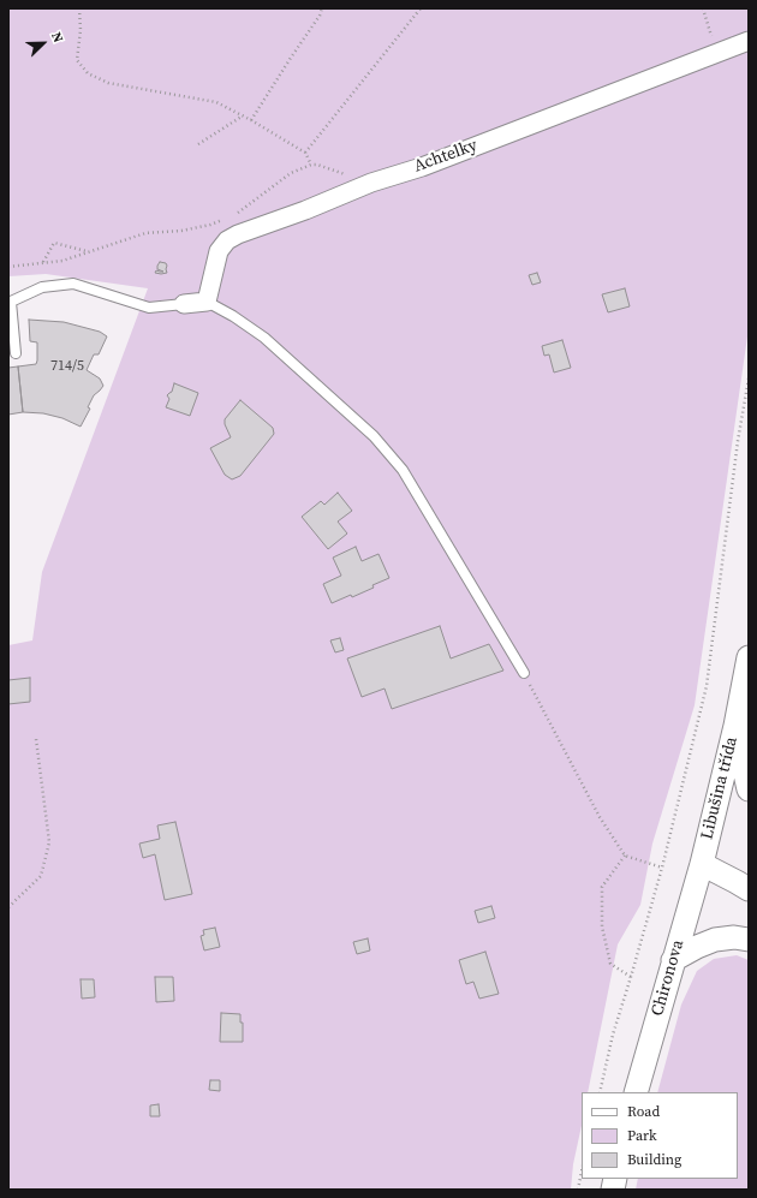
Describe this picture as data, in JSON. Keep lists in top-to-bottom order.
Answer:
{
  "streets": {
    "street": ["Achtelky", "Libušina třída", "Chironova"]
  },
  "crossings": [
    ["Libušina třída", "Chironova"]
  ],
  "house_numbers": ["714/5"],
  "legend": ["Road", "Park", "Building"],
  "north": "top right"
}
